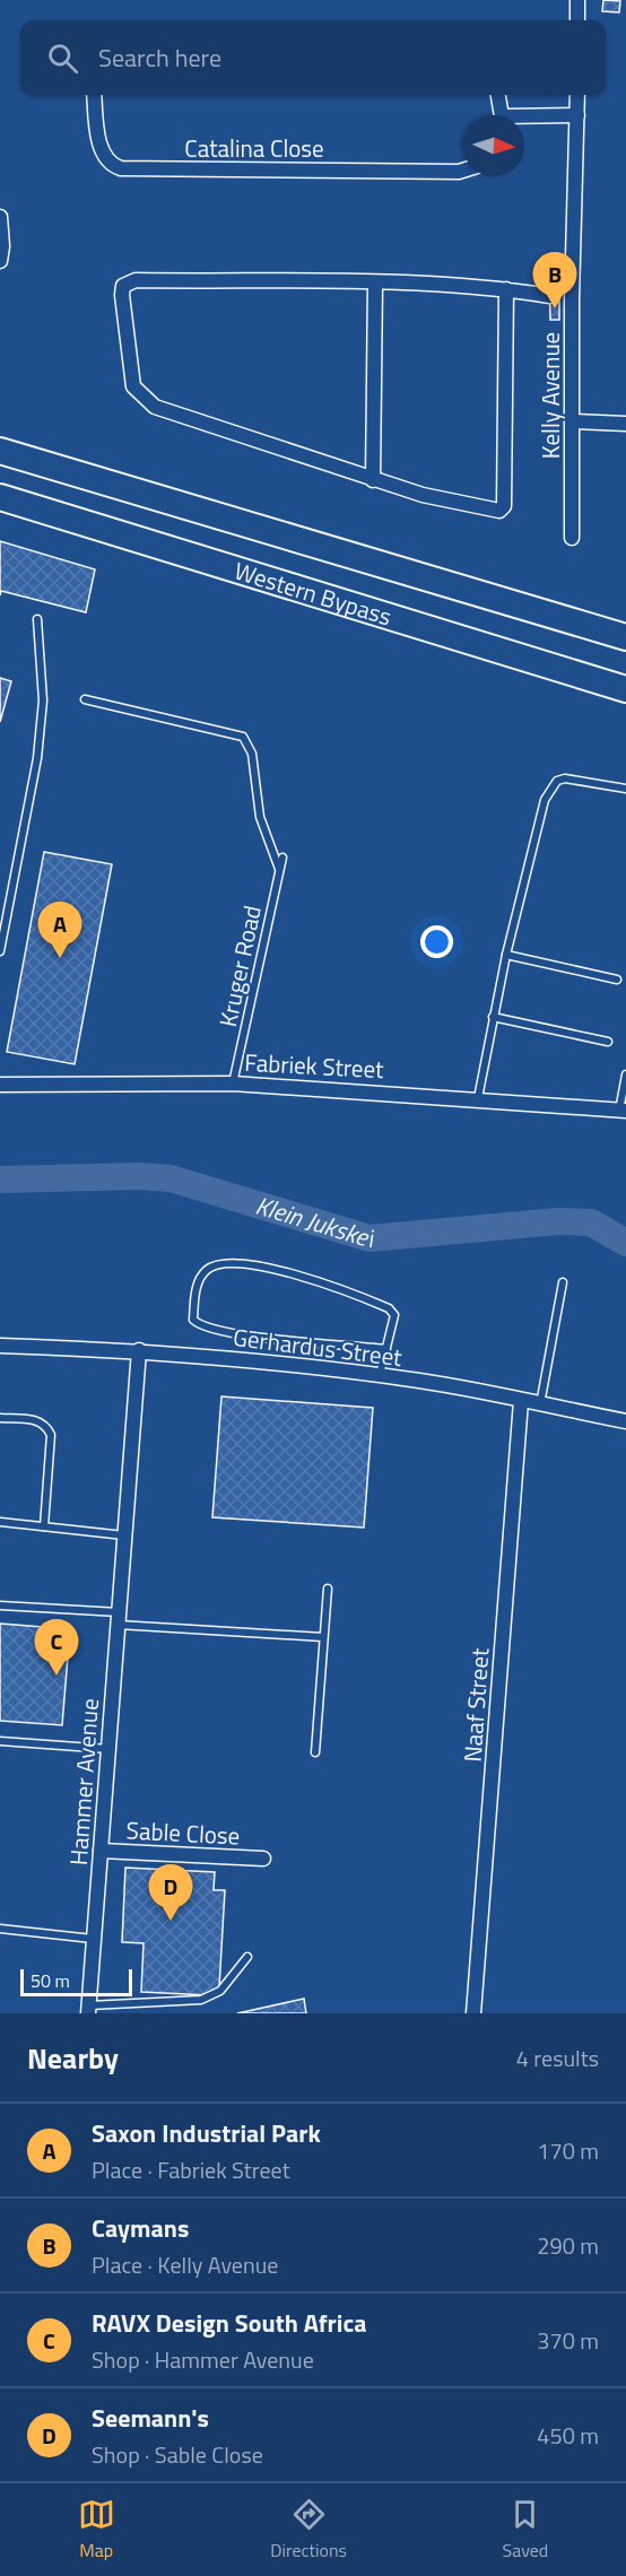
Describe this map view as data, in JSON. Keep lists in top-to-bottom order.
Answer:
{
  "streets": {
    "highway": ["Western Bypass"],
    "street": [
      "Catalina Close",
      "Kelly Avenue",
      "Fabriek Street",
      "Gerhardus Street",
      "Naaf Street",
      "Hammer Avenue",
      "Sable Close"
    ],
    "lane": ["Kruger Road"]
  },
  "crossings": [
    ["Kruger Road", "Fabriek Street"],
    ["Gerhardus Street", "Naaf Street"],
    ["Gerhardus Street", "Hammer Avenue"],
    ["Hammer Avenue", "Sable Close"]
  ],
  "water": ["Klein Jukskei"],
  "scale_bar": "50 m",
  "north": "right",
  "page": {
    "search": "Search here",
    "pins": [
      "B",
      "A",
      "C",
      "D"
    ],
    "scale": "50 m",
    "heading": ["Nearby", "4 results"],
    "list": [
      {
        "mark": "A",
        "name": "Saxon Industrial Park",
        "note": "Place · Fabriek Street",
        "value": "170 m"
      },
      {
        "mark": "B",
        "name": "Caymans",
        "note": "Place · Kelly Avenue",
        "value": "290 m"
      },
      {
        "mark": "C",
        "name": "RAVX Design South Africa",
        "note": "Shop · Hammer Avenue",
        "value": "370 m"
      },
      {
        "mark": "D",
        "name": "Seemann's",
        "note": "Shop · Sable Close",
        "value": "450 m"
      }
    ],
    "nav": ["Map", "Directions", "Saved"]
  }
}
